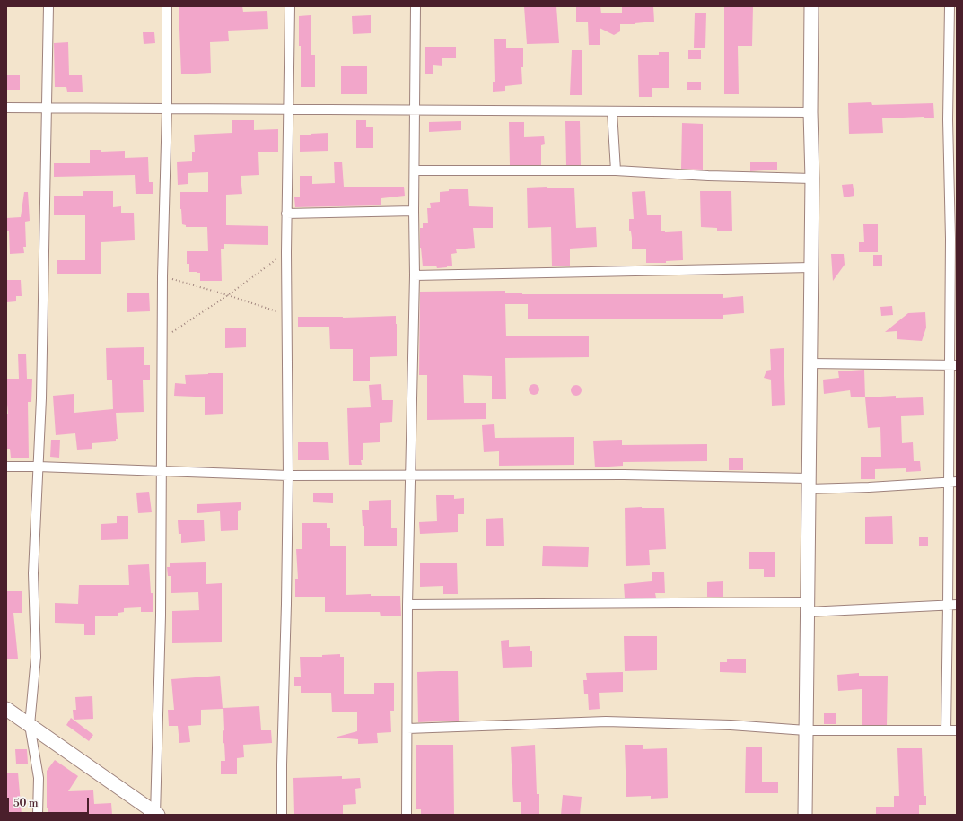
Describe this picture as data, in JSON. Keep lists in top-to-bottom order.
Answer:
{
  "scale_bar": "50 m"
}
